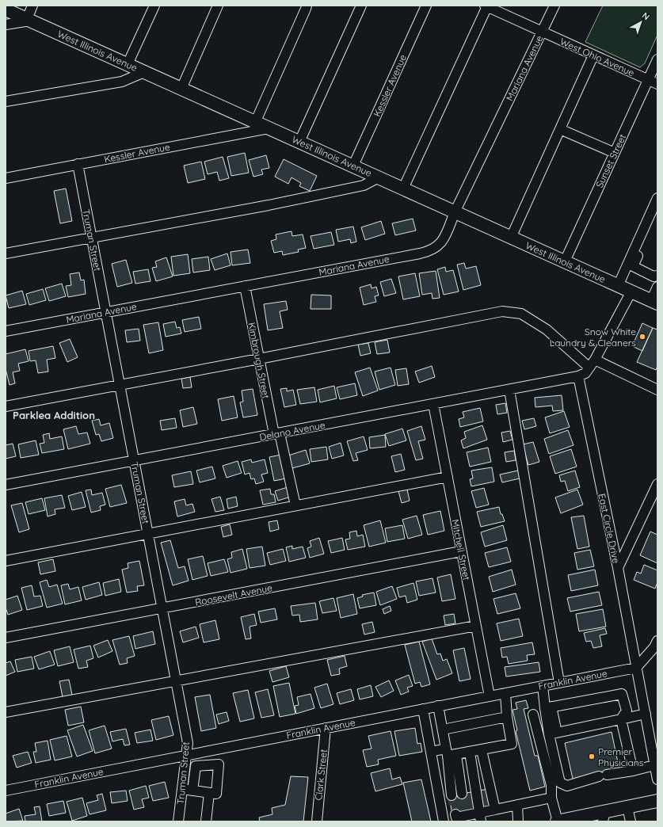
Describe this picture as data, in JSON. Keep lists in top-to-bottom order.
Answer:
{
  "streets": {
    "main road": ["West Illinois Avenue"],
    "street": [
      "West Ohio Avenue",
      "Mariana Avenue",
      "Kessler Avenue",
      "Sunset Street",
      "Truman Street",
      "Kimbrough Street",
      "Delano Avenue",
      "East Circle Drive",
      "Mitchell Street",
      "Roosevelt Avenue",
      "Franklin Avenue",
      "Clark Street"
    ]
  },
  "crossings": [
    ["West Illinois Avenue", "Mariana Avenue"],
    ["West Illinois Avenue", "Kessler Avenue"],
    ["West Illinois Avenue", "Sunset Street"],
    ["West Ohio Avenue", "Mariana Avenue"],
    ["West Ohio Avenue", "Sunset Street"],
    ["Mariana Avenue", "Truman Street"],
    ["Mariana Avenue", "Kimbrough Street"],
    ["Kessler Avenue", "Truman Street"],
    ["Truman Street", "Delano Avenue"],
    ["Truman Street", "Roosevelt Avenue"],
    ["Truman Street", "Franklin Avenue"],
    ["Kimbrough Street", "Delano Avenue"],
    ["Delano Avenue", "East Circle Drive"],
    ["Delano Avenue", "Mitchell Street"],
    ["East Circle Drive", "Franklin Avenue"],
    ["Mitchell Street", "Roosevelt Avenue"],
    ["Mitchell Street", "Franklin Avenue"],
    ["Franklin Avenue", "Clark Street"]
  ],
  "districts": ["Parklea Addition"],
  "places": ["Snow White Laundry & Cleaners", "Premier Physicians"],
  "north": "top right"
}
